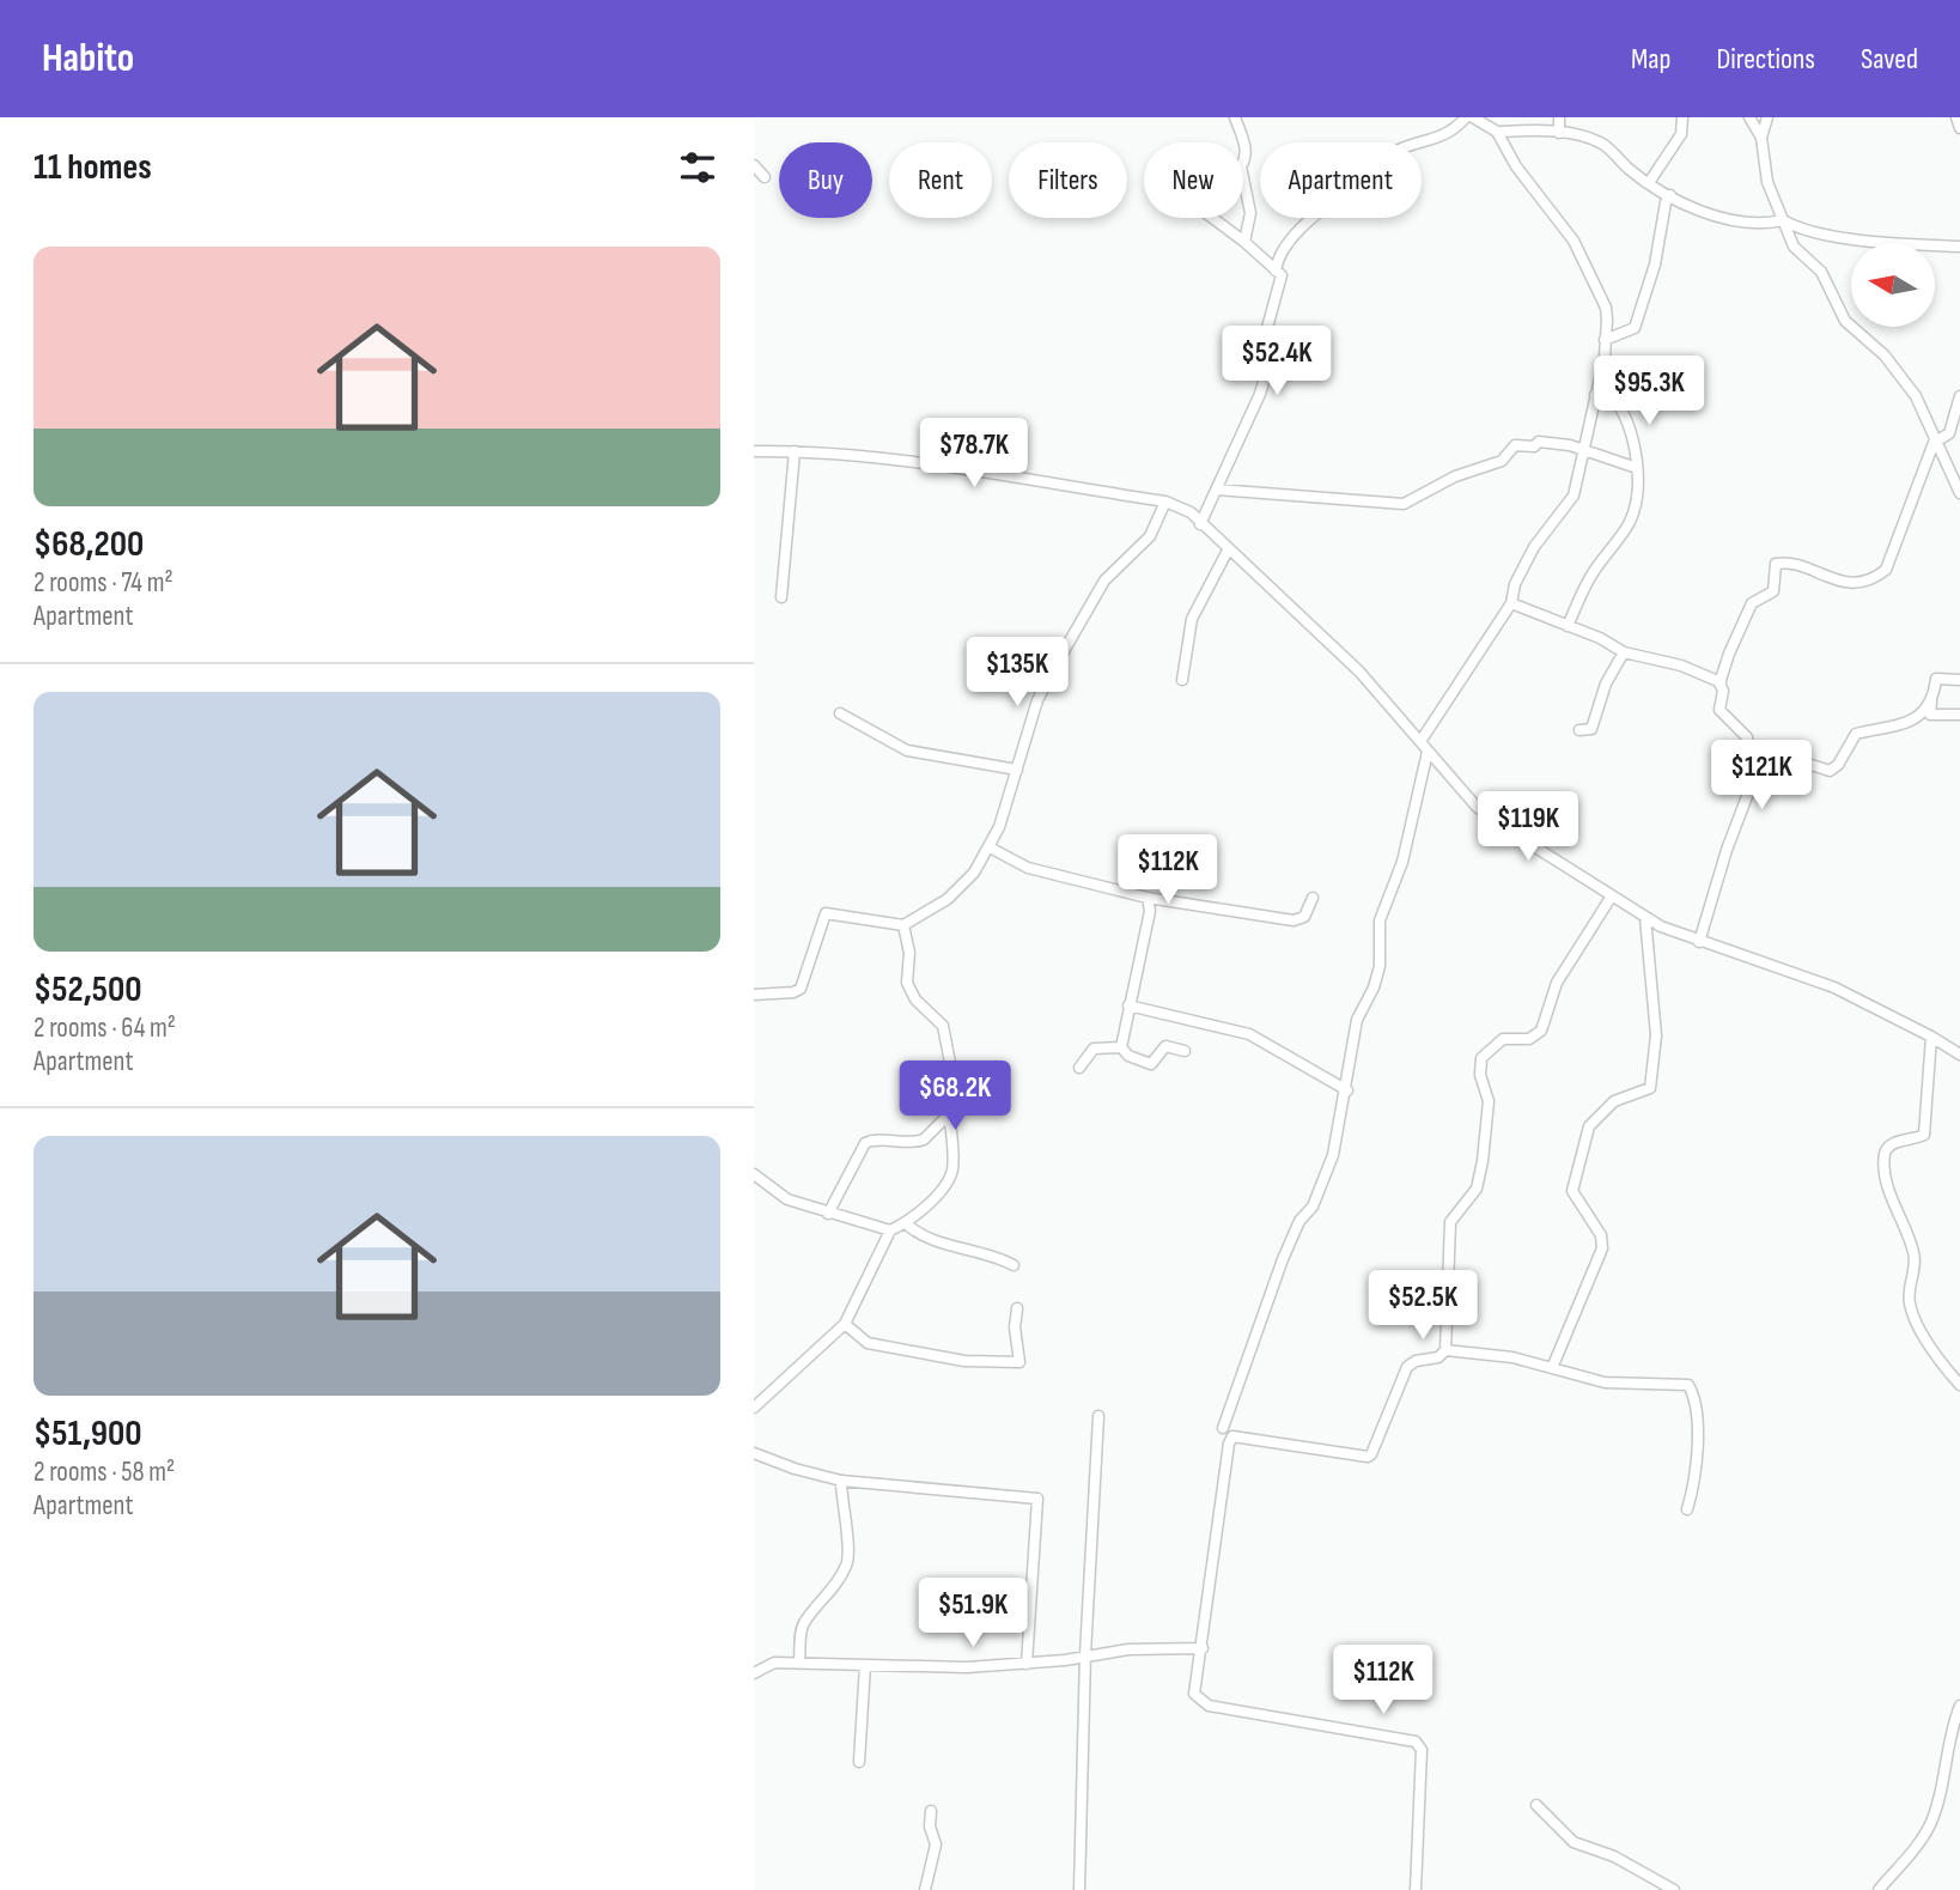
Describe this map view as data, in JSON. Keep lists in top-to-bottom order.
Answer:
{
  "north": "left",
  "page": {
    "header": "Habito",
    "nav": ["Map", "Directions", "Saved"],
    "heading": "11 homes",
    "chip": [
      "Buy",
      "Rent",
      "Filters",
      "New",
      "Apartment"
    ],
    "list": [
      {
        "name": "$68,200",
        "note": "2 rooms · 74 m² · Apartment"
      },
      {
        "name": "$52,500",
        "note": "2 rooms · 64 m² · Apartment"
      },
      {
        "name": "$51,900",
        "note": "2 rooms · 58 m² · Apartment"
      }
    ],
    "price": [
      "$52.4K",
      "$95.3K",
      "$78.7K",
      "$135K",
      "$121K",
      "$119K",
      "$112K",
      "$68.2K",
      "$52.5K",
      "$51.9K",
      "$112K"
    ]
  }
}
